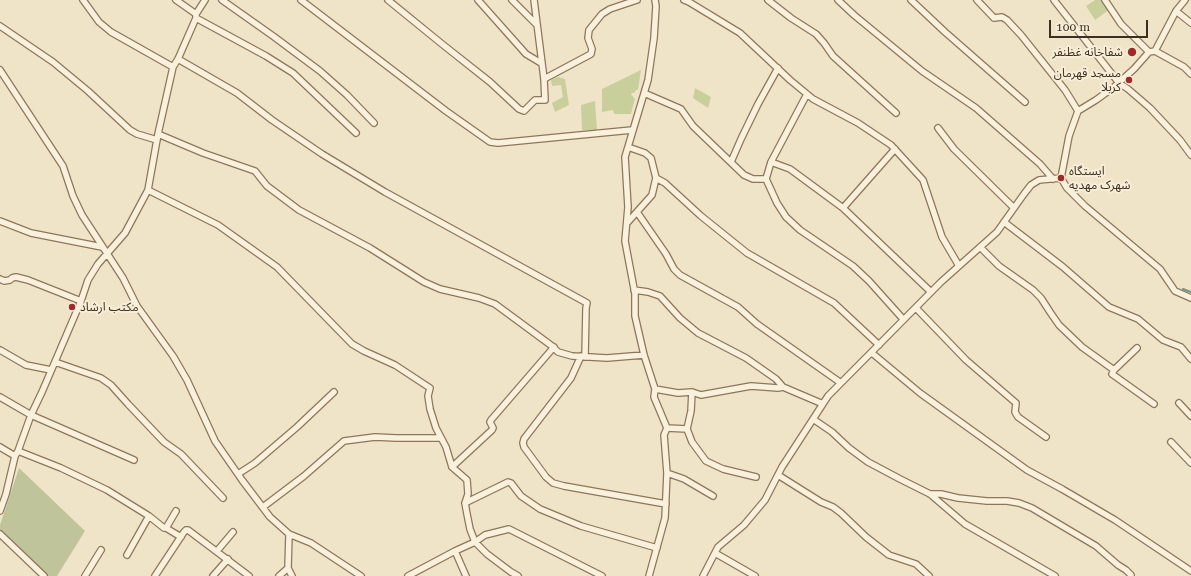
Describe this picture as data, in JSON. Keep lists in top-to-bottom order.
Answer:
{
  "places": [
    "شفاخانه غظنفر",
    "مسجد قهرمان کربلا",
    "ایستگاه شهرک مهدیه",
    "مکتب ارشاد"
  ],
  "scale_bar": "100 m"
}
